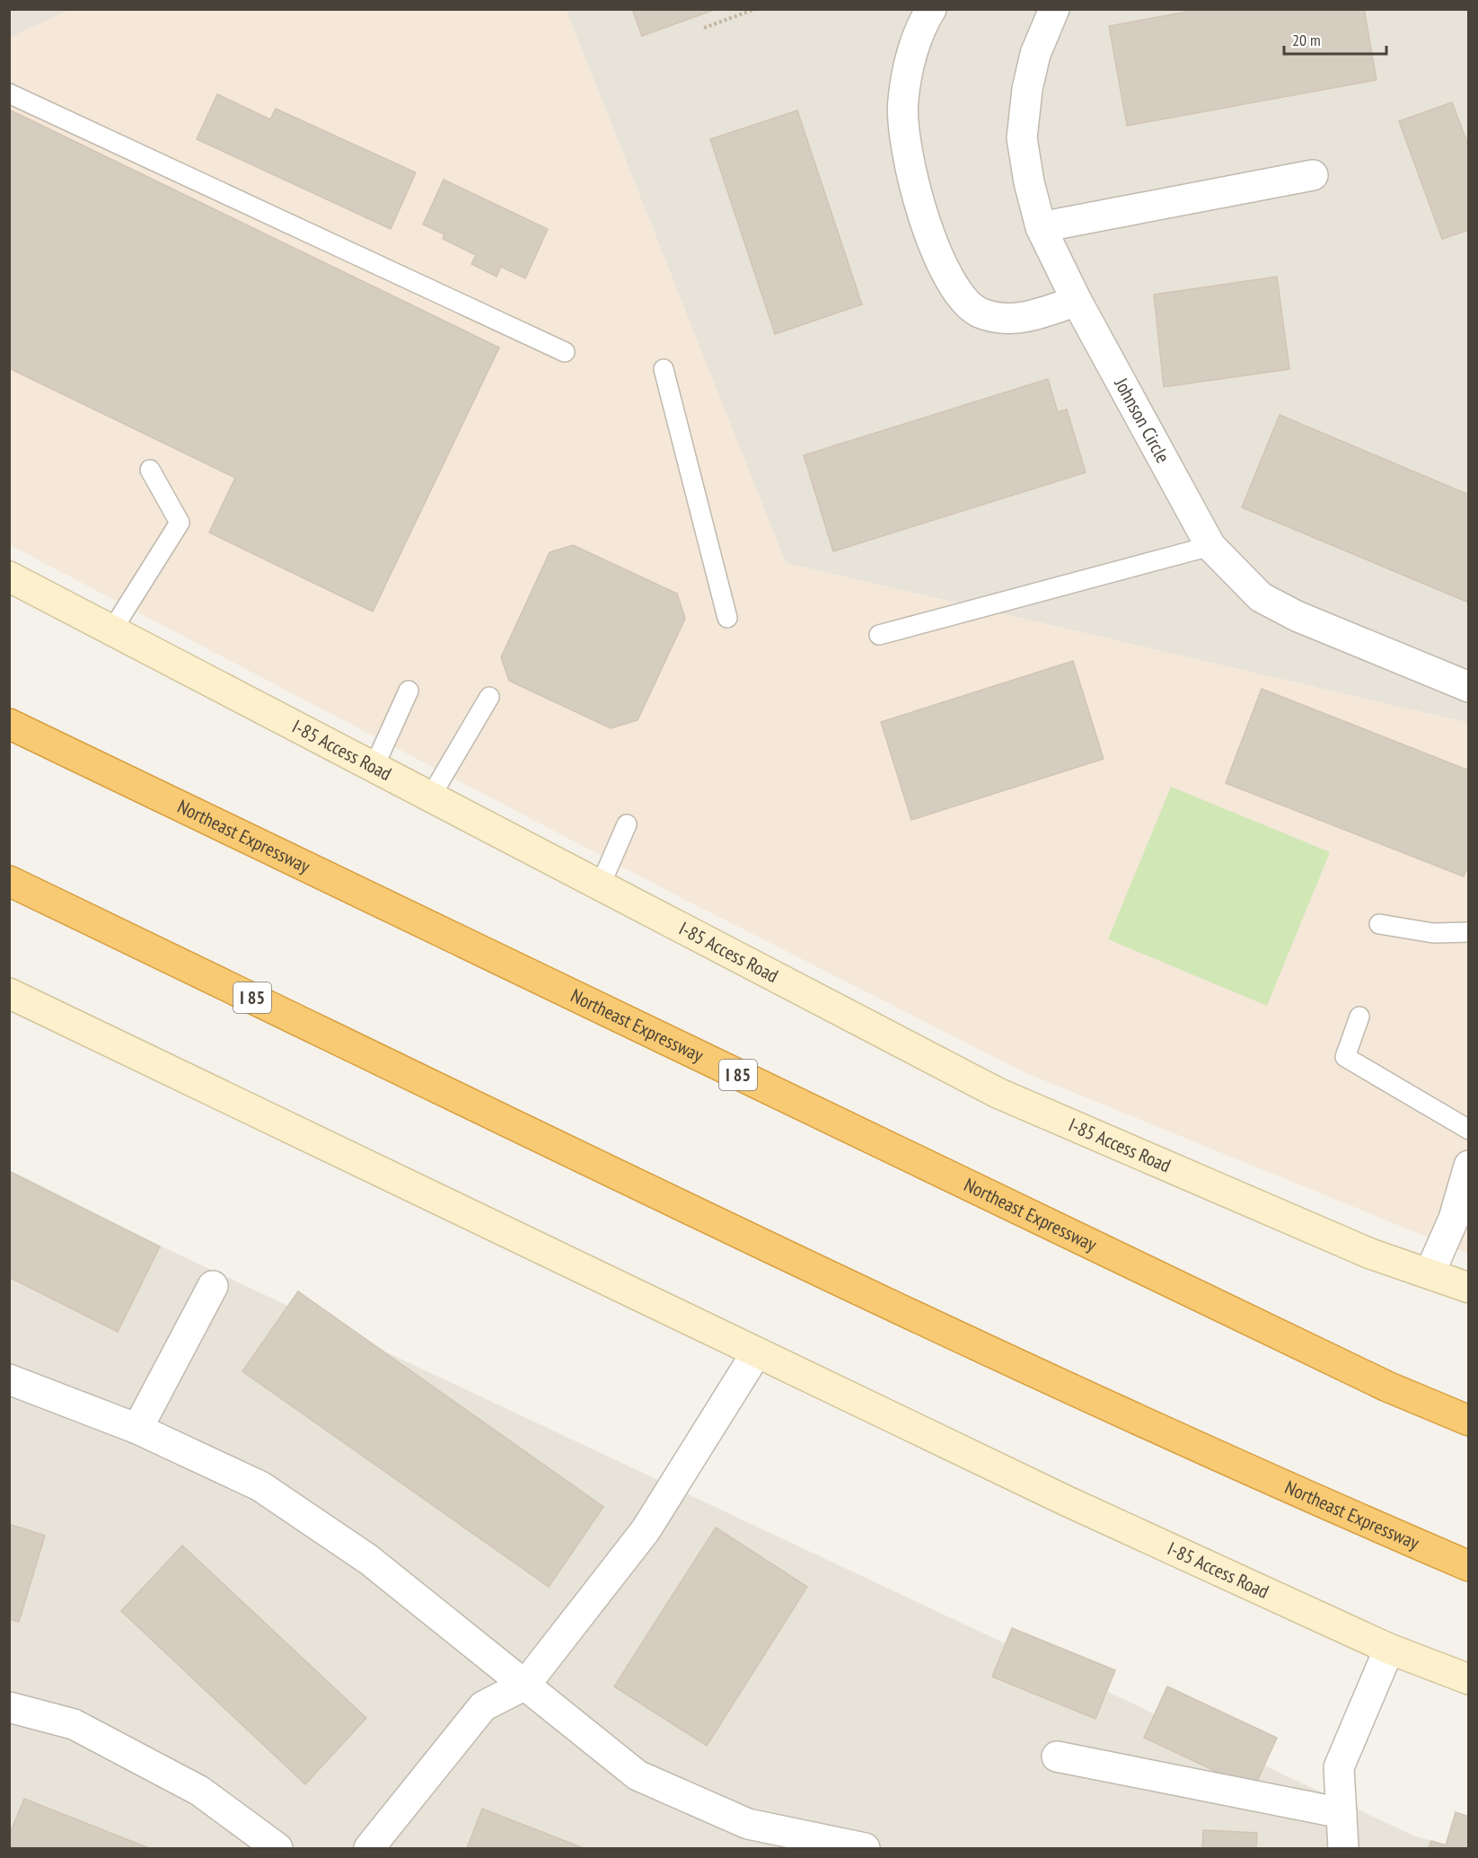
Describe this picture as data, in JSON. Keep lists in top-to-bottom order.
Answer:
{
  "streets": {
    "highway": ["Northeast Expressway", "I 85"],
    "main road": ["I-85 Access Road"],
    "street": ["Johnson Circle"]
  },
  "scale_bar": "20 m"
}
